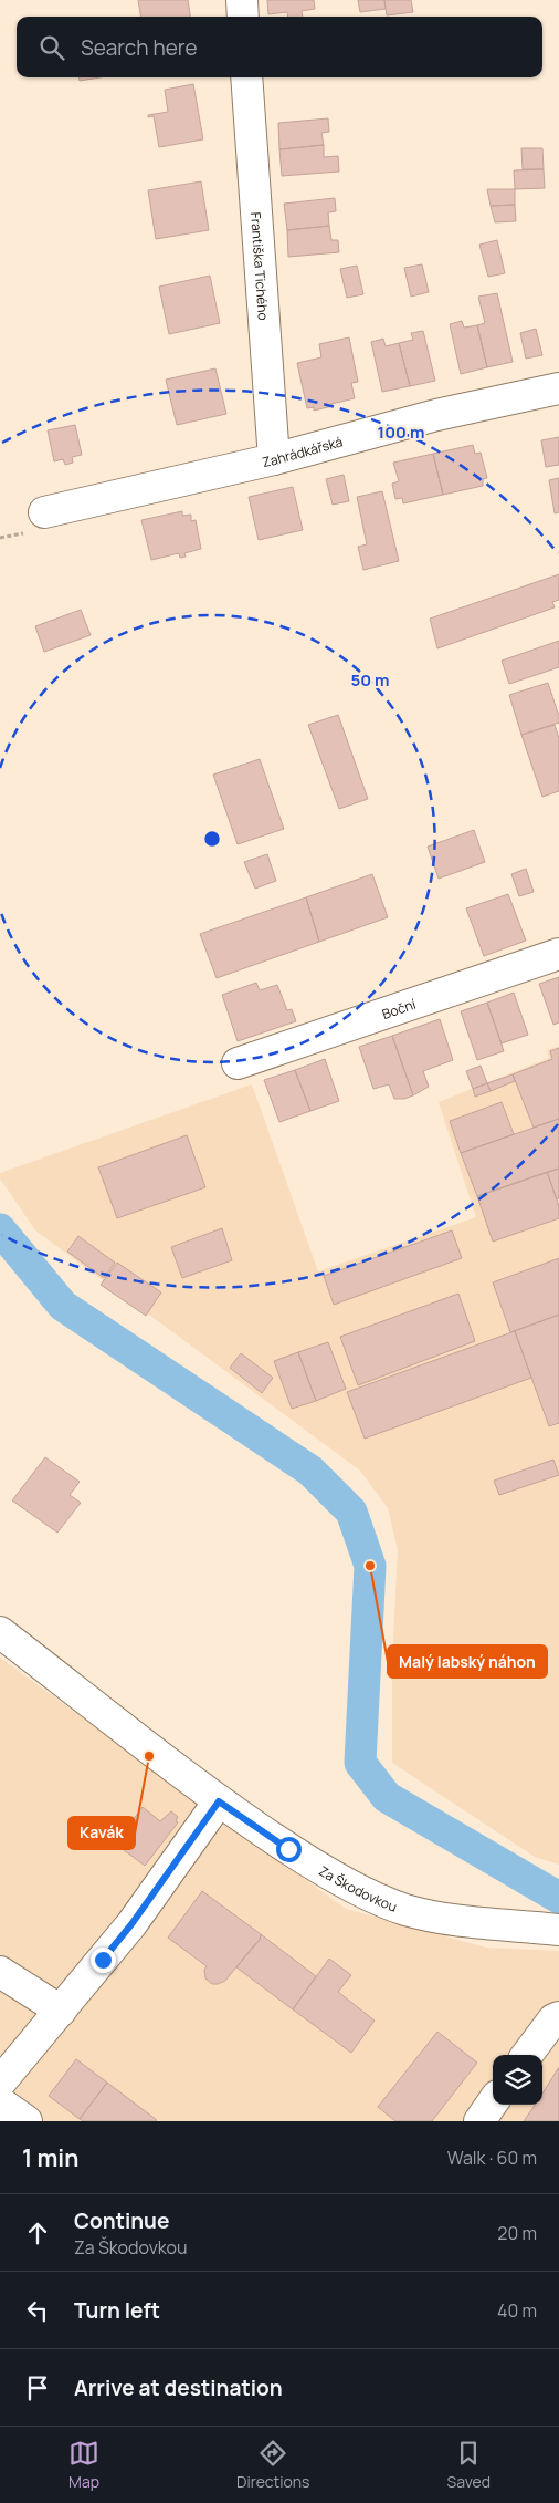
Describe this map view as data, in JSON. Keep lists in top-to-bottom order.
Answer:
{
  "streets": {
    "street": [
      "Františka Tichého",
      "Zahrádkářská",
      "Boční",
      "Za Škodovkou"
    ]
  },
  "crossings": [
    ["Františka Tichého", "Zahrádkářská"]
  ],
  "places": ["Malý labský náhon", "Kavák"],
  "page": {
    "search": "Search here",
    "heading": ["1 min", "Walk · 60 m"],
    "list": [
      ["Continue", "Za Škodovkou", "20 m"],
      ["Turn left", "40 m"],
      "Arrive at destination"
    ],
    "nav": ["Map", "Directions", "Saved"]
  },
  "rings": ["100 m", "50 m"]
}
